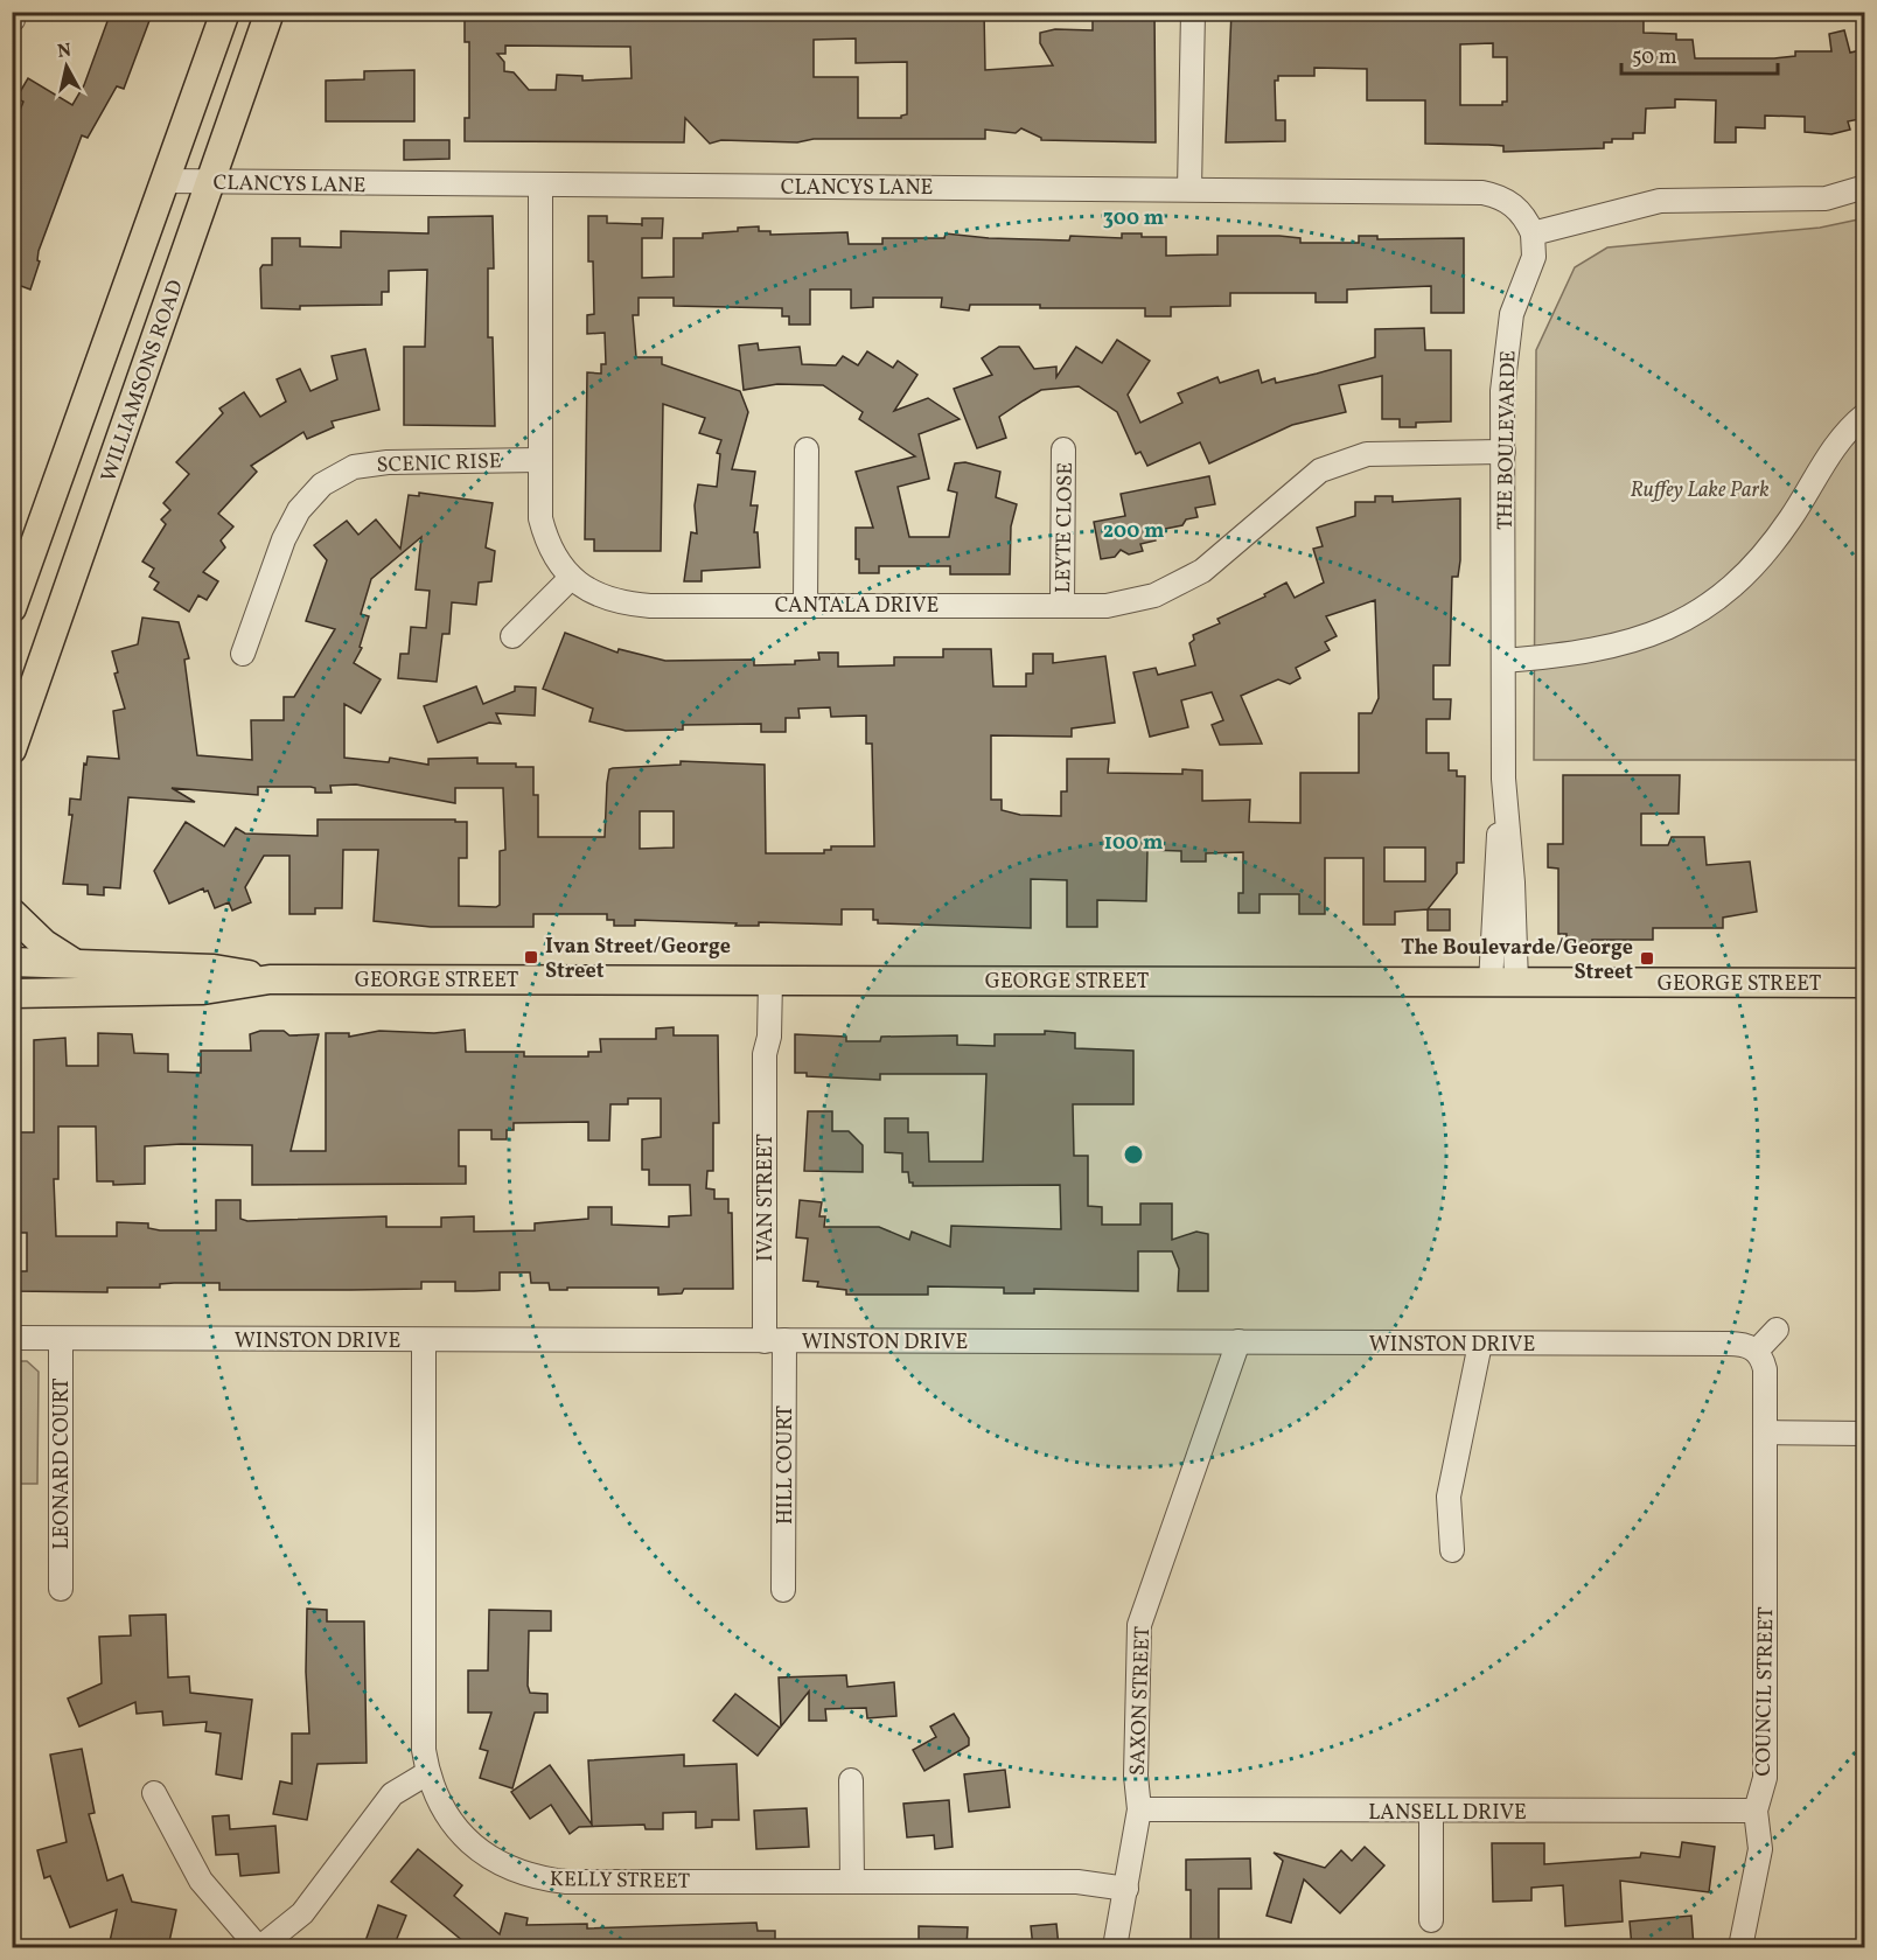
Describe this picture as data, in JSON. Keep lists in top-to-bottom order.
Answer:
{
  "streets": {
    "main road": ["WILLIAMSONS ROAD", "GEORGE STREET"],
    "street": [
      "CLANCYS LANE",
      "THE BOULEVARDE",
      "SCENIC RISE",
      "LEYTE CLOSE",
      "CANTALA DRIVE",
      "IVAN STREET",
      "WINSTON DRIVE",
      "LEONARD COURT",
      "HILL COURT",
      "COUNCIL STREET",
      "SAXON STREET",
      "LANSELL DRIVE",
      "KELLY STREET"
    ]
  },
  "crossings": [
    ["CLANCYS LANE", "WILLIAMSONS ROAD"],
    ["CLANCYS LANE", "THE BOULEVARDE"],
    ["CLANCYS LANE", "CANTALA DRIVE"],
    ["THE BOULEVARDE", "CANTALA DRIVE"],
    ["THE BOULEVARDE", "GEORGE STREET"],
    ["SCENIC RISE", "CANTALA DRIVE"],
    ["LEYTE CLOSE", "CANTALA DRIVE"],
    ["GEORGE STREET", "IVAN STREET"],
    ["IVAN STREET", "WINSTON DRIVE"],
    ["IVAN STREET", "HILL COURT"],
    ["WINSTON DRIVE", "LEONARD COURT"],
    ["WINSTON DRIVE", "HILL COURT"],
    ["WINSTON DRIVE", "SAXON STREET"],
    ["WINSTON DRIVE", "KELLY STREET"],
    ["COUNCIL STREET", "LANSELL DRIVE"],
    ["SAXON STREET", "LANSELL DRIVE"],
    ["SAXON STREET", "KELLY STREET"]
  ],
  "parks": ["Ruffey Lake Park"],
  "places": {
    "transit": ["Ivan Street/George Street", "The Boulevarde/George Street"]
  },
  "scale_bar": "50 m",
  "north": "top",
  "rings": ["300 m", "200 m", "100 m"]
}
